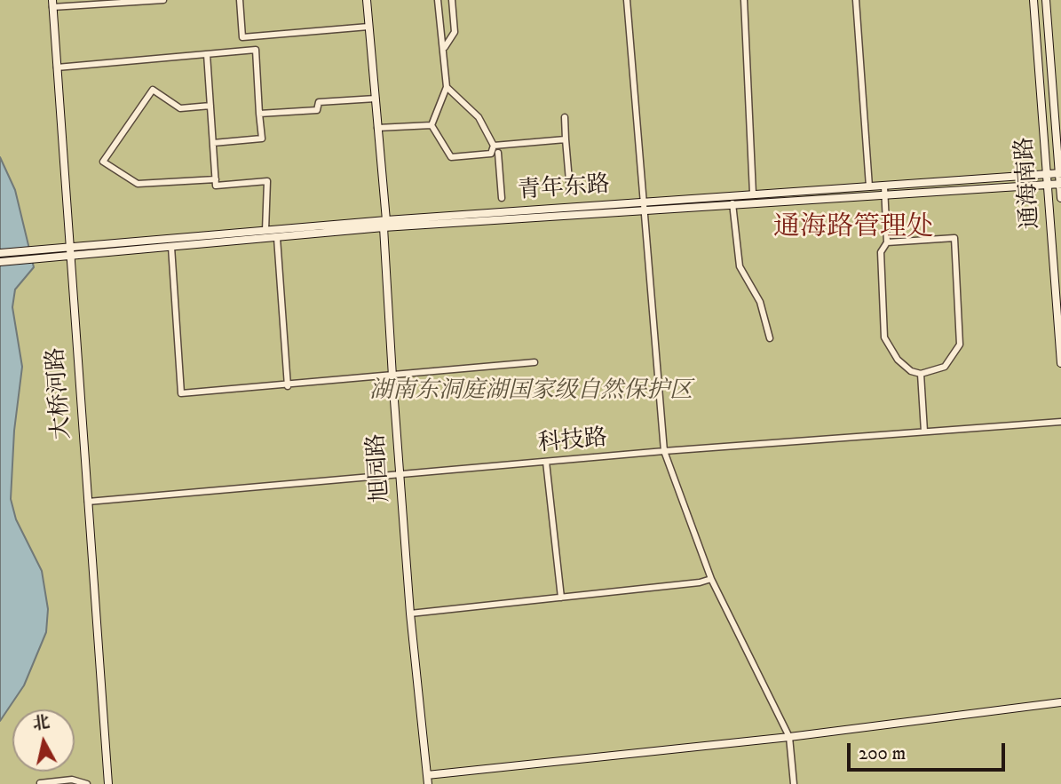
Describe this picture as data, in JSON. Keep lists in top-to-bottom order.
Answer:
{
  "streets": {
    "street": [
      "通海南路",
      "青年东路",
      "大桥河路",
      "科技路",
      "旭园路"
    ]
  },
  "crossings": [
    ["通海南路", "青年东路"],
    ["青年东路", "大桥河路"],
    ["青年东路", "旭园路"],
    ["大桥河路", "科技路"],
    ["科技路", "旭园路"]
  ],
  "districts": ["通海路管理处"],
  "parks": ["湖南东洞庭湖国家级自然保护区"],
  "scale_bar": "200 m",
  "north": "top"
}
